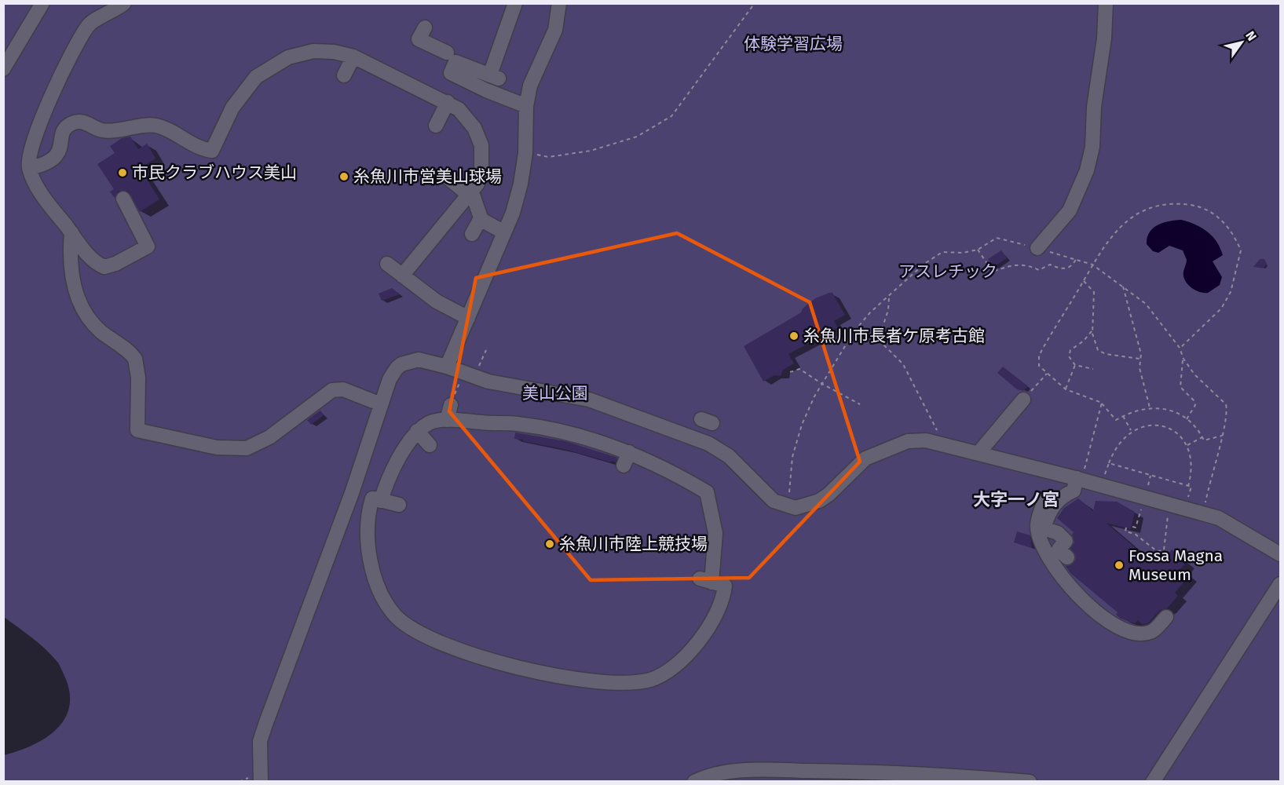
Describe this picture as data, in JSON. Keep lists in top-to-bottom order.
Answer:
{
  "districts": ["大字一ノ宮"],
  "parks": ["体験学習広場", "アスレチック", "美山公園"],
  "places": [
    "市民クラブハウス美山",
    "糸魚川市営美山球場",
    "糸魚川市長者ケ原考古館",
    "糸魚川市陸上競技場",
    "Fossa Magna Museum"
  ],
  "north": "top right"
}
